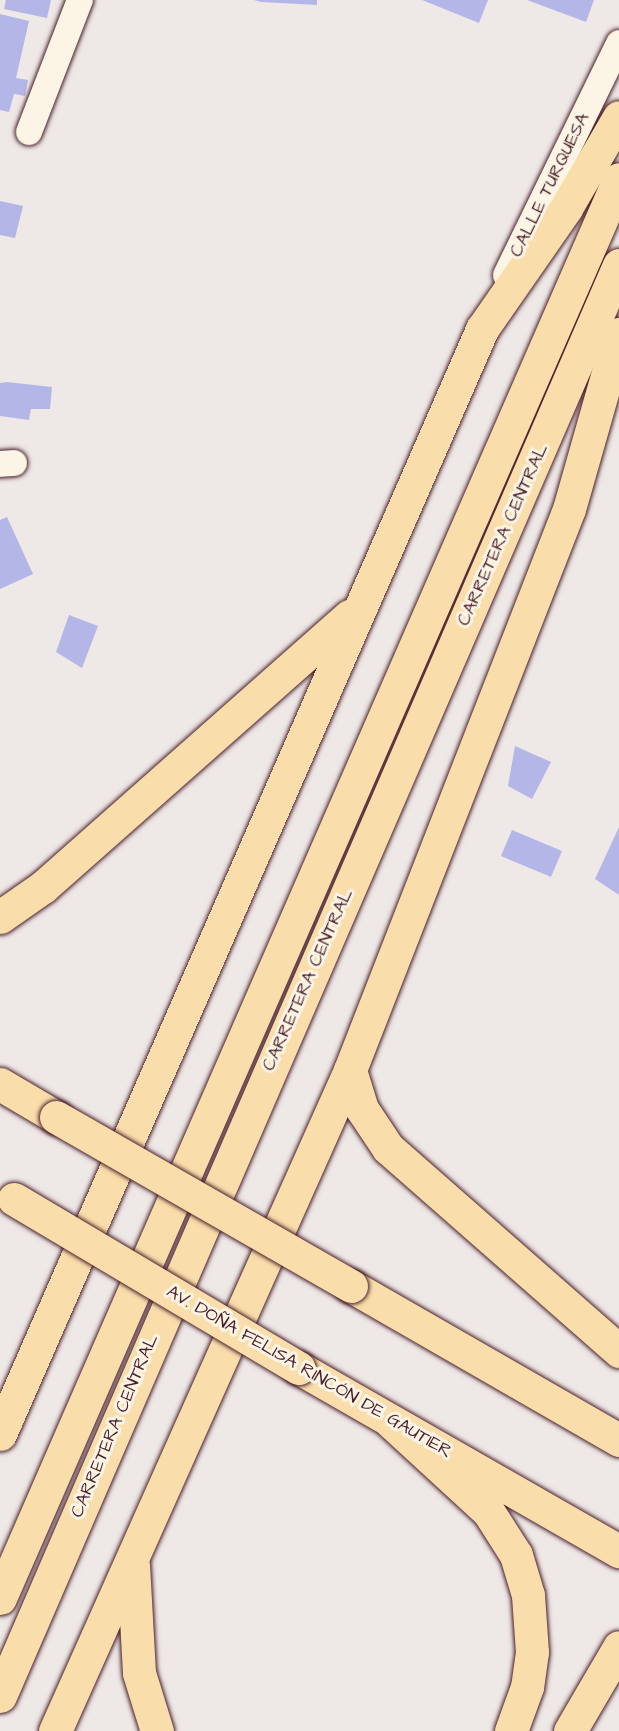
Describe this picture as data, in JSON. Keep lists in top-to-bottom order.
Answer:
{
  "streets": {
    "main road": ["CARRETERA CENTRAL", "AV. DOÑA FELISA RINCÓN DE GAUTIER"],
    "street": ["CALLE TURQUESA"]
  }
}
